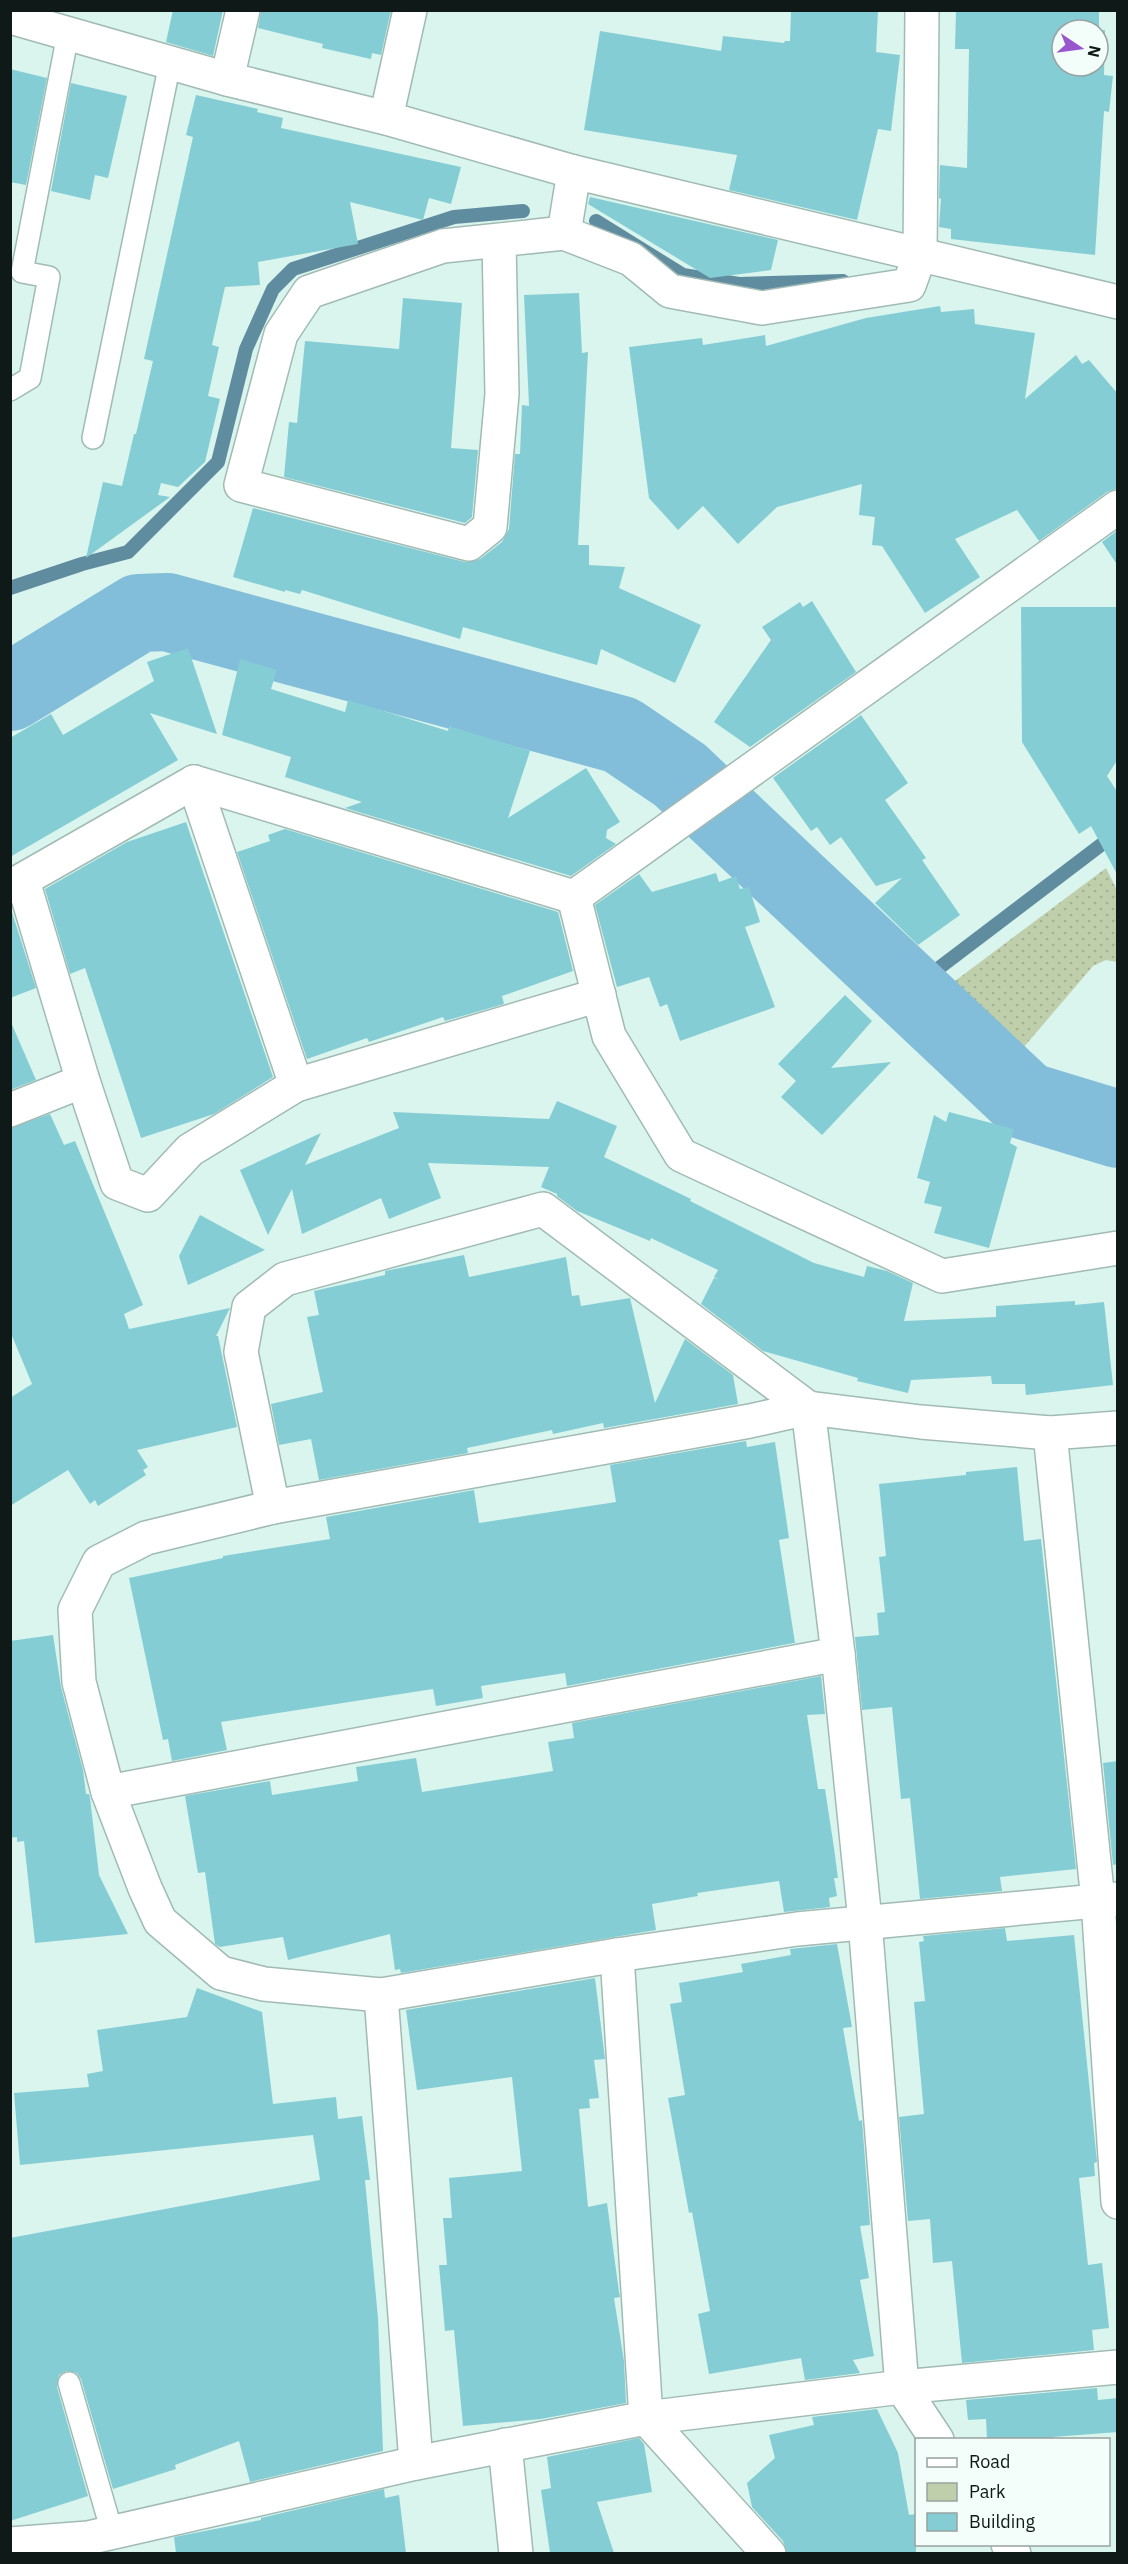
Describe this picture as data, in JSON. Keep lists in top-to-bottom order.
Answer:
{
  "legend": ["Road", "Park", "Building"],
  "north": "right"
}
